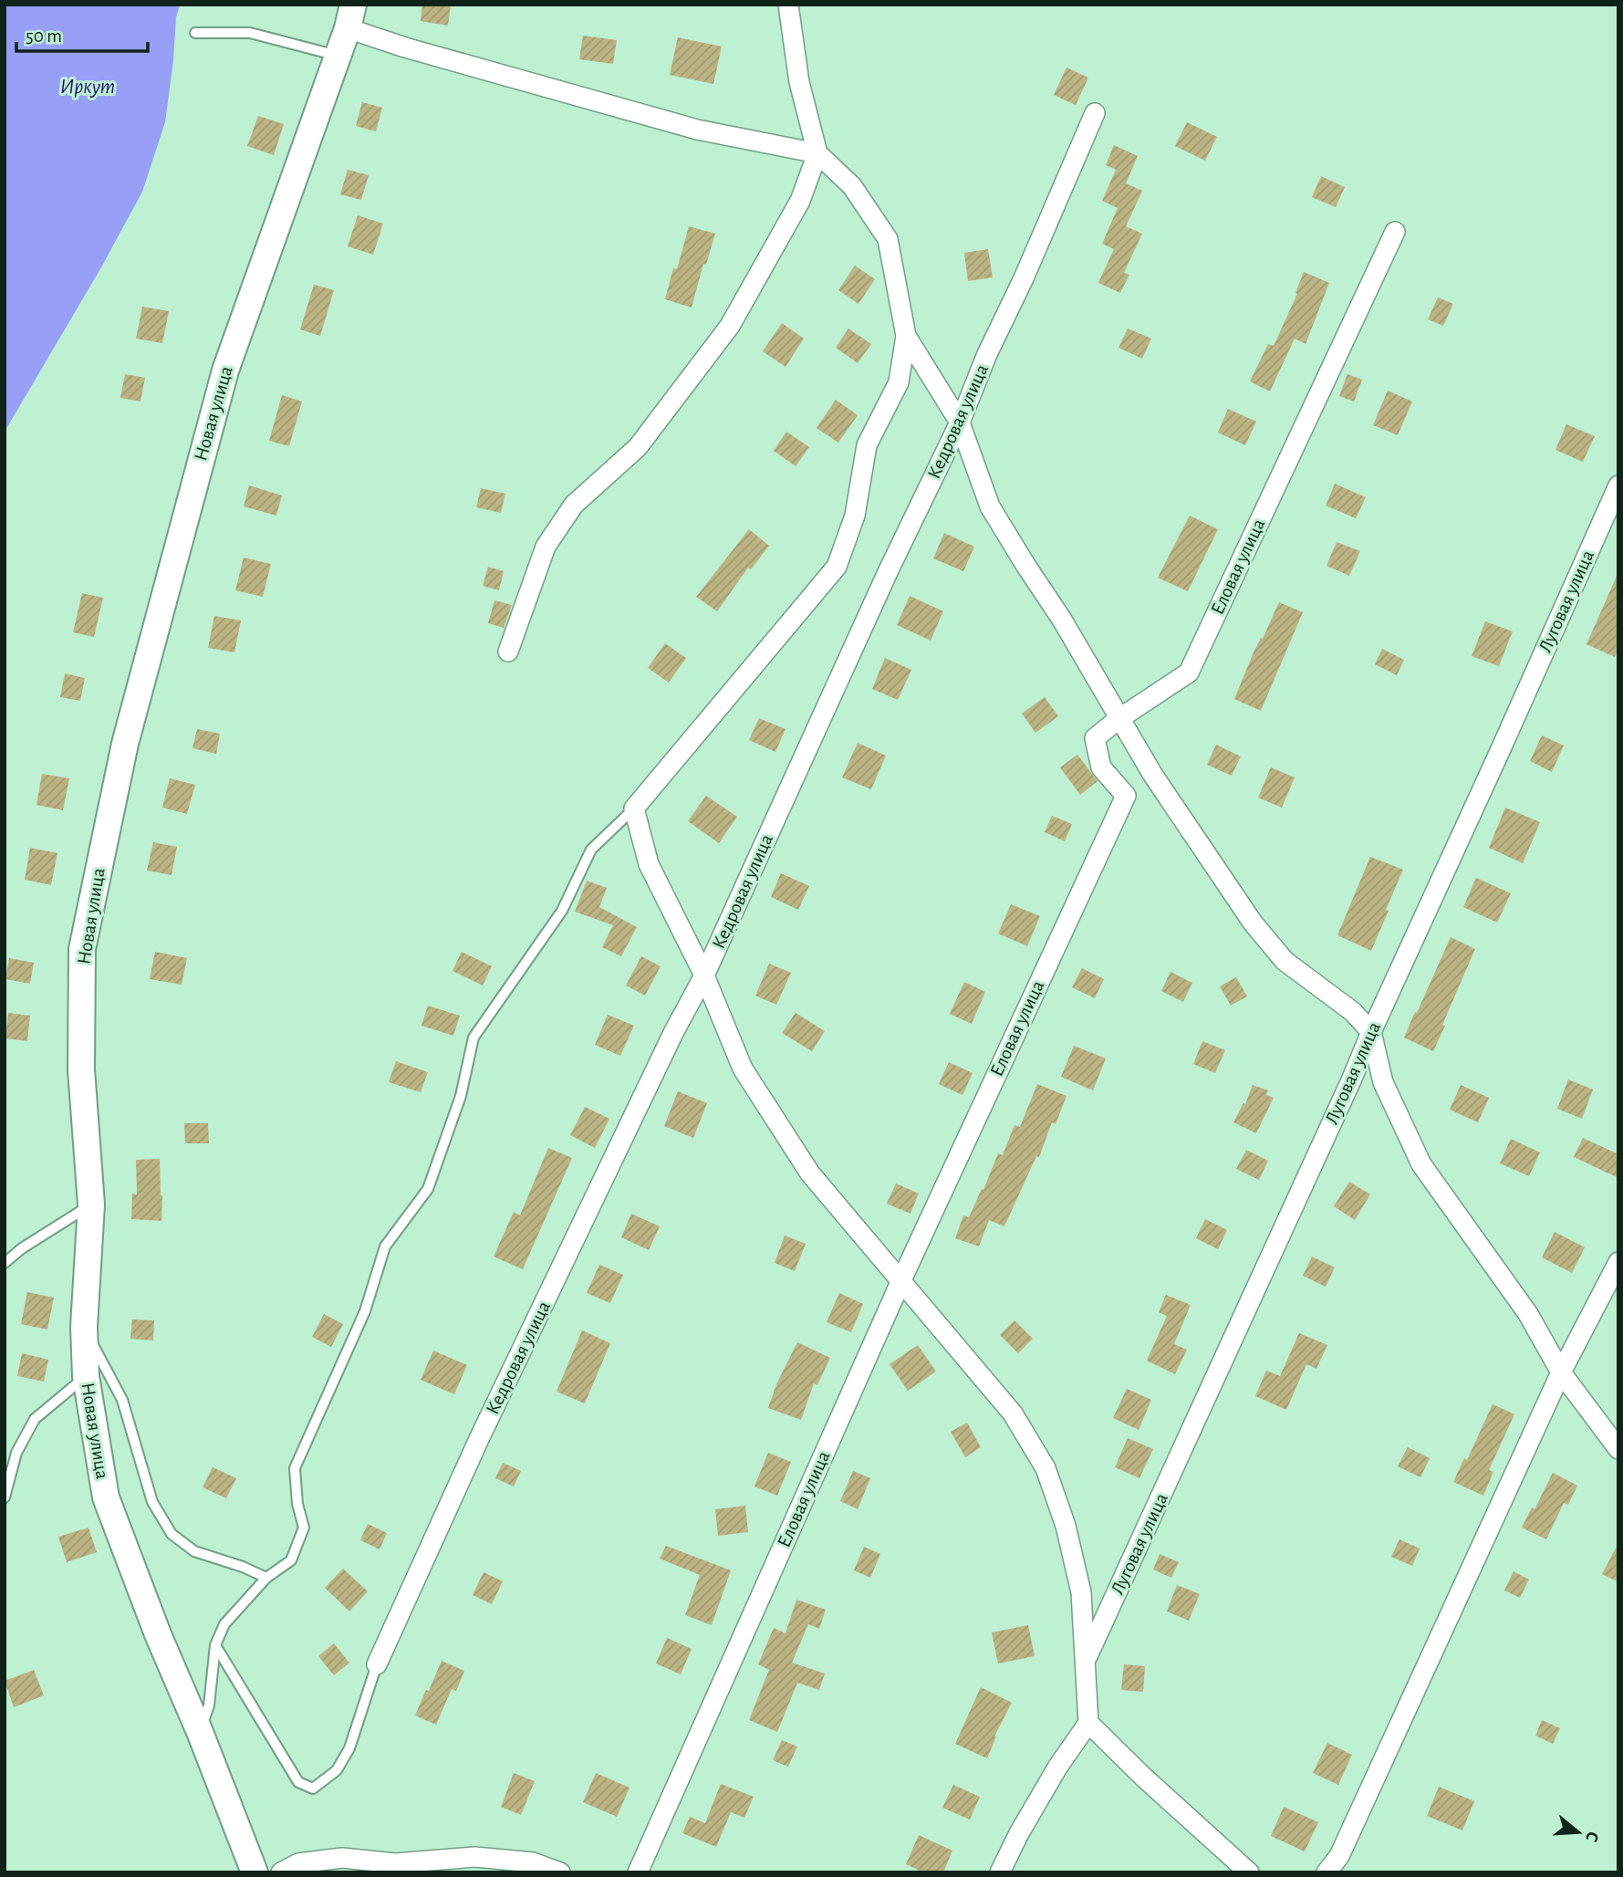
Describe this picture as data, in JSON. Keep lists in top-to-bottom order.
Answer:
{
  "streets": {
    "street": [
      "Новая улица",
      "Кедровая улица",
      "Еловая улица",
      "Луговая улица"
    ]
  },
  "water": ["Иркут"],
  "scale_bar": "50 m",
  "north": "right"
}
